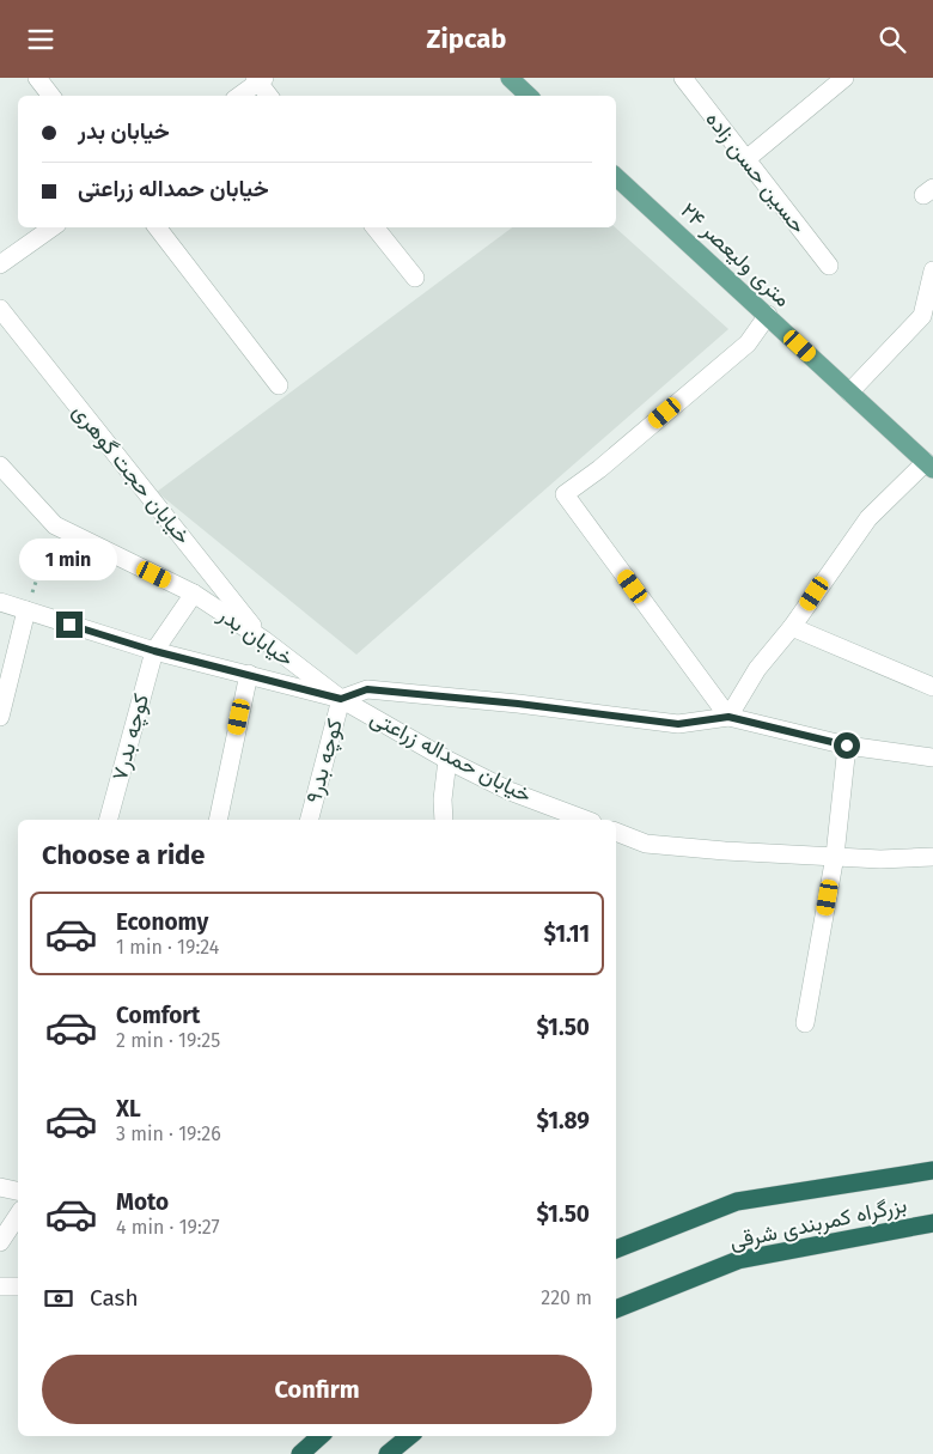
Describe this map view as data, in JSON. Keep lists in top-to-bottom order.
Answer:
{
  "streets": {
    "highway": ["بزرگراه کمربندی شرقی"],
    "main road": ["۲۴ متری ولیعصر"],
    "street": [
      "حسین حسن زاده",
      "خیابان حجت گوهری",
      "خیابان بدر",
      "کوچه بدر۷",
      "خیابان حمداله زراعتی",
      "کوچه بدر۹"
    ]
  },
  "crossings": [
    ["خیابان حجت گوهری", "خیابان بدر"],
    ["خیابان بدر", "کوچه بدر۷"],
    ["خیابان بدر", "خیابان حمداله زراعتی"],
    ["خیابان بدر", "کوچه بدر۹"],
    ["کوچه بدر۷", "خیابان حمداله زراعتی"],
    ["خیابان حمداله زراعتی", "کوچه بدر۹"]
  ],
  "page": {
    "header": "Zipcab",
    "banner": ["خیابان بدر", "خیابان حمداله زراعتی"],
    "bubble": "1 min",
    "heading": "Choose a ride",
    "list": [
      {
        "name": "Economy",
        "note": "1 min · 19:24",
        "value": "$1.11"
      },
      {
        "name": "Comfort",
        "note": "2 min · 19:25",
        "value": "$1.50"
      },
      {
        "name": "XL",
        "note": "3 min · 19:26",
        "value": "$1.89"
      },
      {
        "name": "Moto",
        "note": "4 min · 19:27",
        "value": "$1.50"
      }
    ],
    "pay": ["Cash", "220 m"],
    "buttons": "Confirm"
  }
}
